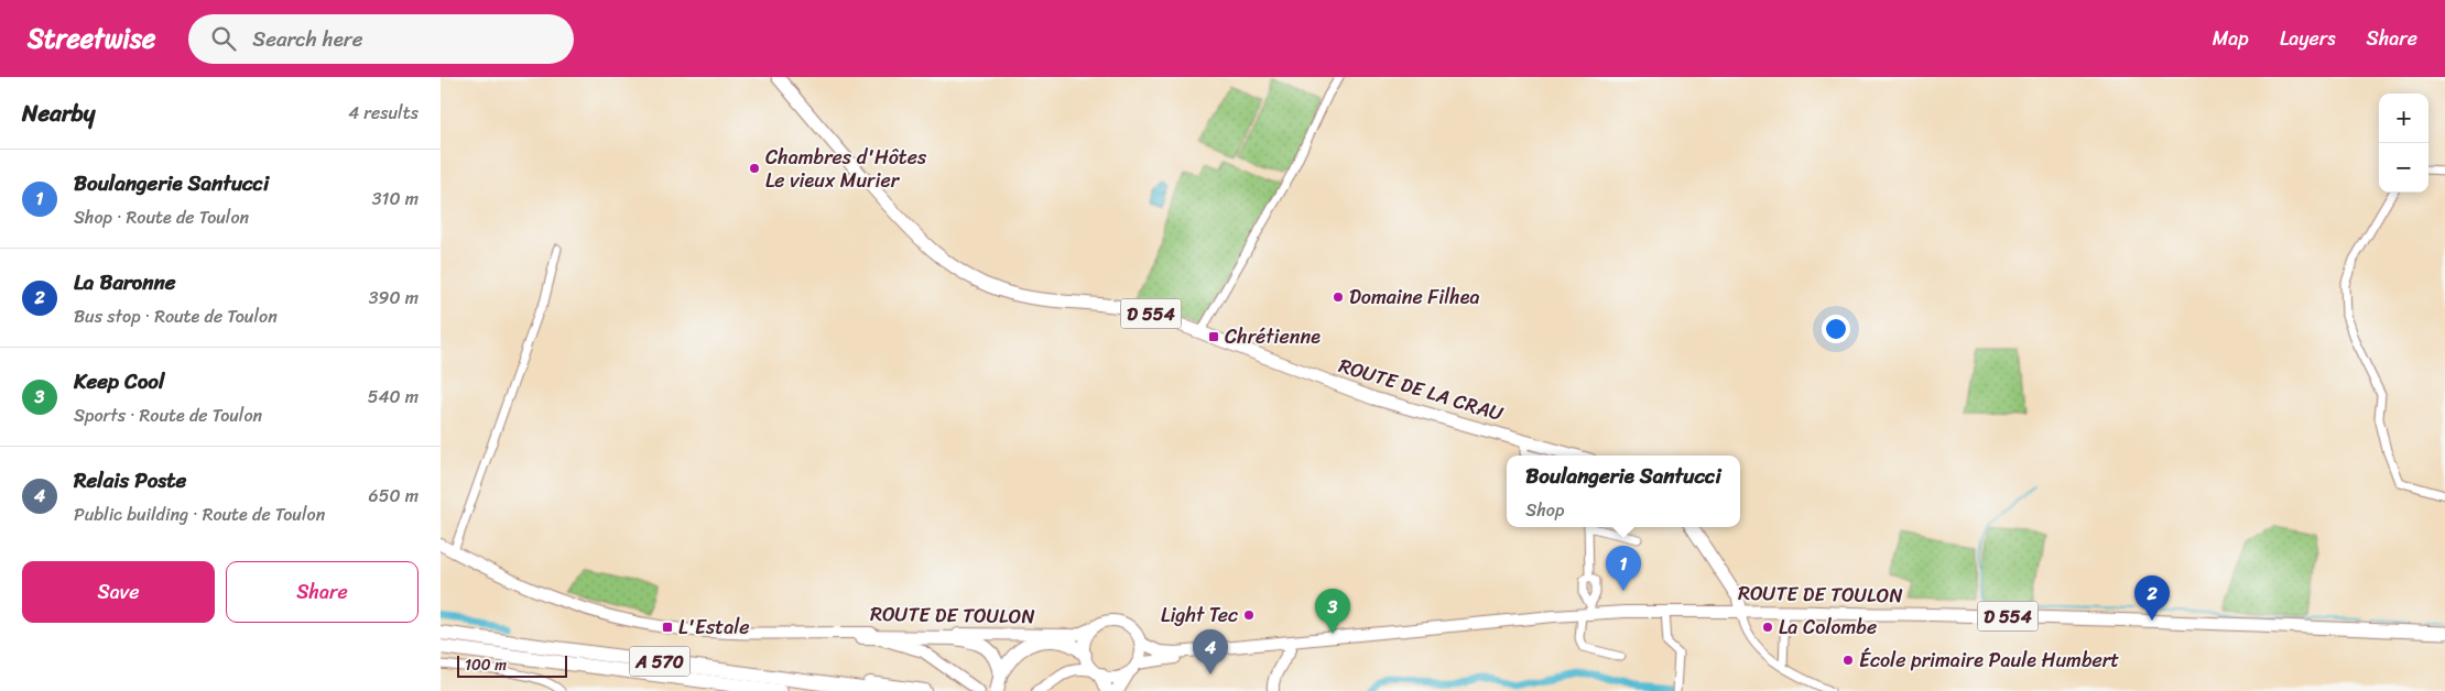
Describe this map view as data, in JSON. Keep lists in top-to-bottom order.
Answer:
{
  "streets": {
    "highway": ["A 570"],
    "main road": ["D 554", "ROUTE DE LA CRAU", "ROUTE DE TOULON"]
  },
  "places": {
    "other": [
      "Chambres d'Hôtes Le vieux Murier",
      "Domaine Filhea",
      "Light Tec",
      "La Colombe",
      "École primaire Paule Humbert"
    ],
    "transit": ["Chrétienne", "L'Estale"]
  },
  "scale_bar": "100 m",
  "page": {
    "header": "Streetwise",
    "search": "Search here",
    "nav": ["Map", "Layers", "Share"],
    "heading": ["Nearby", "4 results"],
    "map_buttons": ["+", "−"],
    "list": [
      {
        "mark": "1",
        "name": "Boulangerie Santucci",
        "note": "Shop · Route de Toulon",
        "value": "310 m"
      },
      {
        "mark": "2",
        "name": "La Baronne",
        "note": "Bus stop · Route de Toulon",
        "value": "390 m"
      },
      {
        "mark": "3",
        "name": "Keep Cool",
        "note": "Sports · Route de Toulon",
        "value": "540 m"
      },
      {
        "mark": "4",
        "name": "Relais Poste",
        "note": "Public building · Route de Toulon",
        "value": "650 m"
      }
    ],
    "popup": ["Boulangerie Santucci", "Shop"],
    "buttons": ["Save", "Share"],
    "pins": [
      "1",
      "2",
      "3",
      "4"
    ],
    "scale": "100 m"
  }
}
